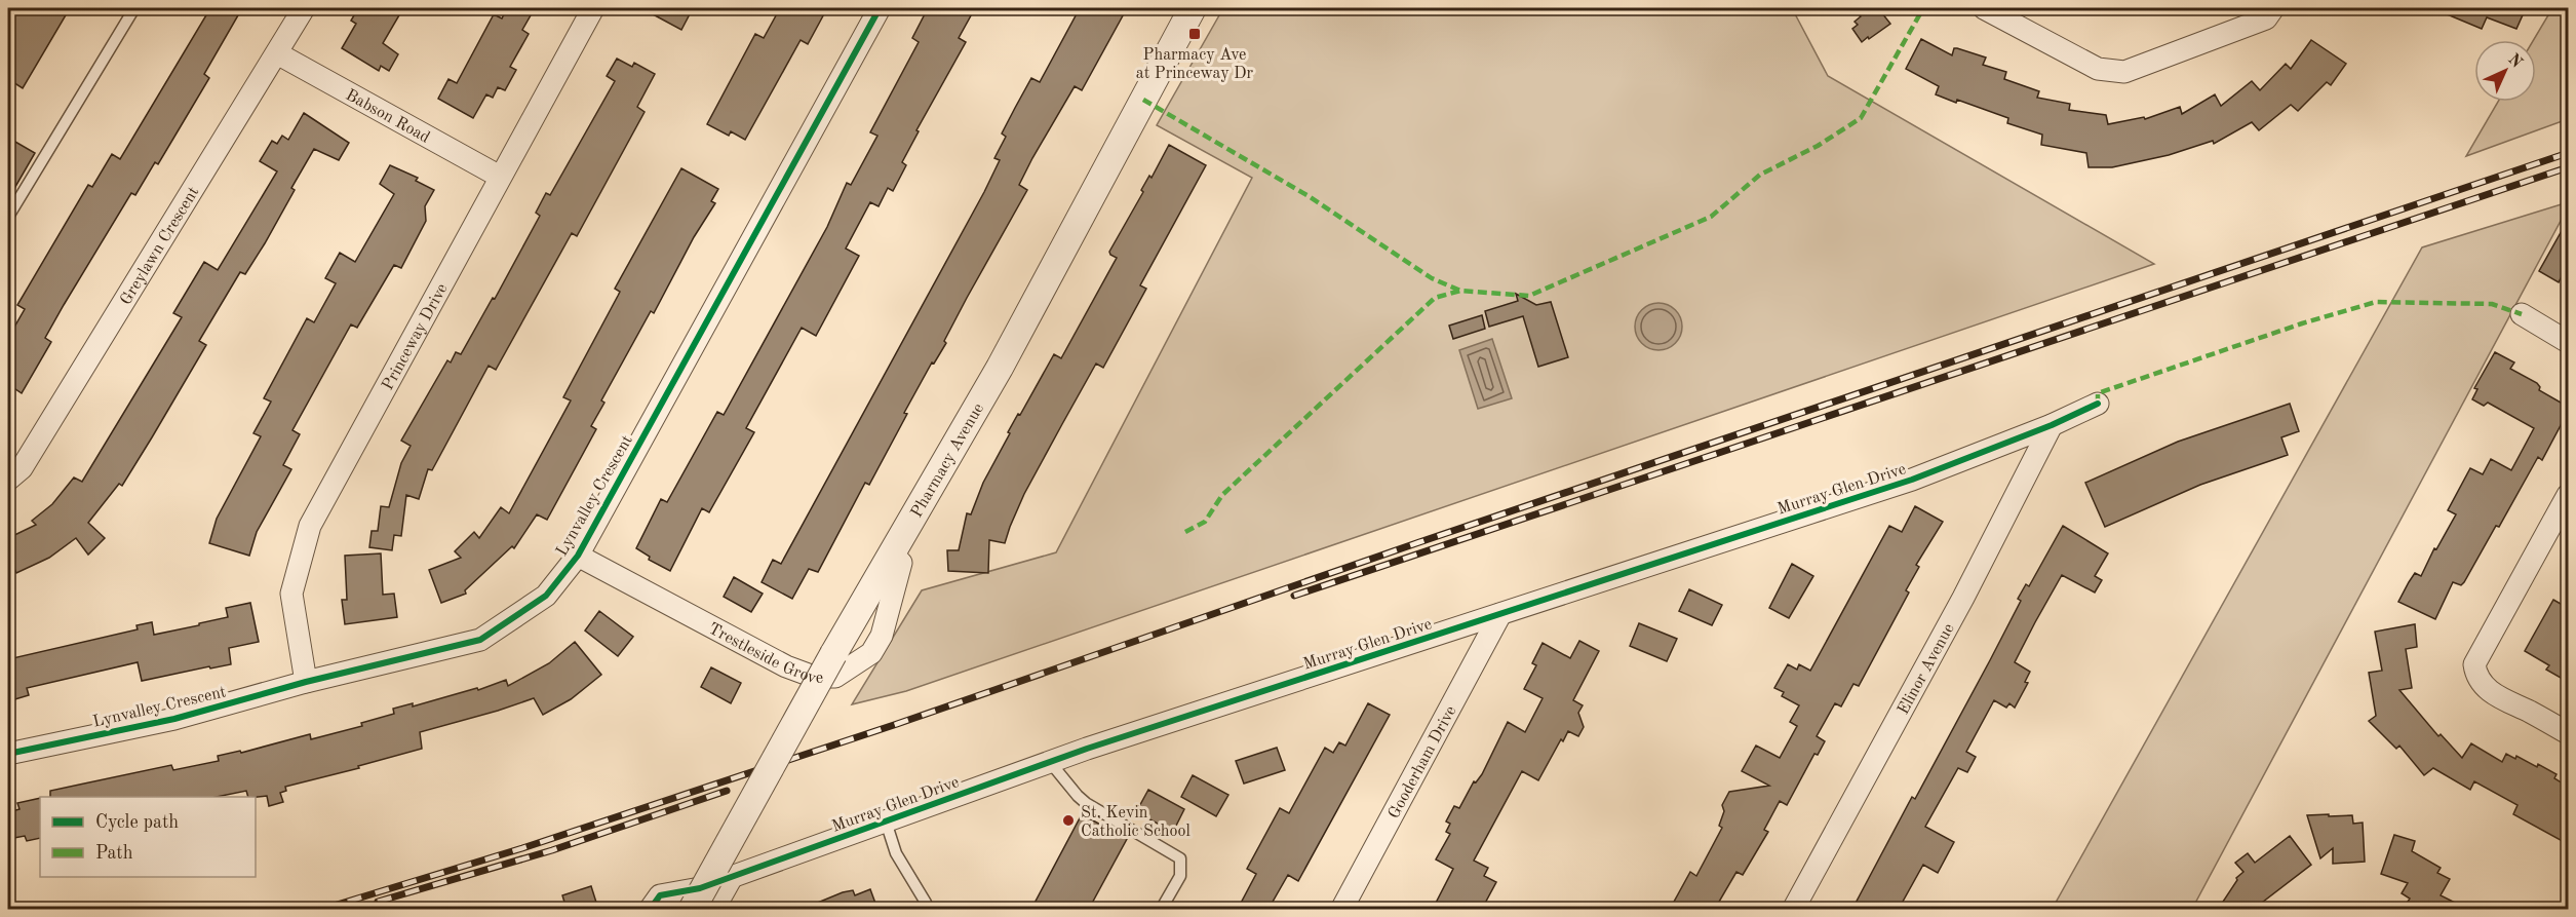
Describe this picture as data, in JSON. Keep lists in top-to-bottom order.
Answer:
{
  "streets": {
    "street": [
      "Babson Road",
      "Greylawn Crescent",
      "Princeway Drive",
      "Pharmacy Avenue",
      "Murray Glen Drive",
      "Lynvalley Crescent",
      "Trestleside Grove",
      "Elinor Avenue",
      "Gooderham Drive"
    ]
  },
  "crossings": [
    ["Babson Road", "Greylawn Crescent"],
    ["Babson Road", "Princeway Drive"],
    ["Princeway Drive", "Lynvalley Crescent"],
    ["Murray Glen Drive", "Elinor Avenue"],
    ["Murray Glen Drive", "Gooderham Drive"],
    ["Lynvalley Crescent", "Trestleside Grove"]
  ],
  "places": {
    "transit": ["Pharmacy Ave at Princeway Dr"],
    "other": ["St. Kevin Catholic School"]
  },
  "legend": ["Cycle path", "Path"],
  "north": "top right"
}
